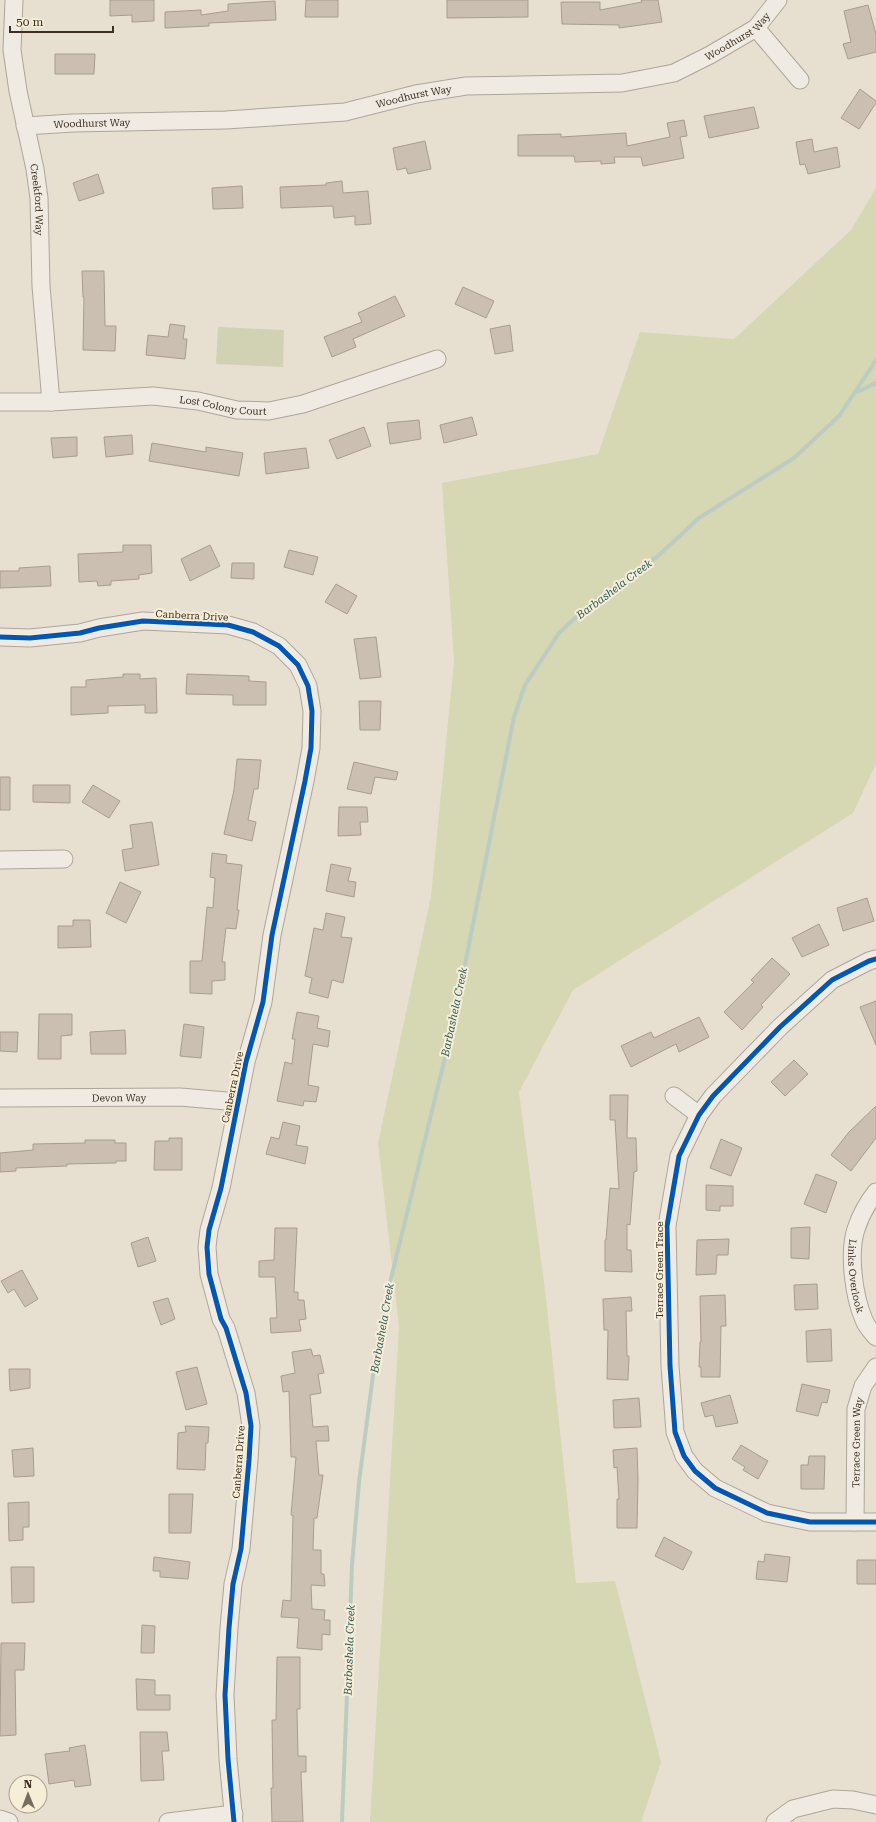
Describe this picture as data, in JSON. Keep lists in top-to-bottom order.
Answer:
{
  "streets": {
    "street": [
      "Woodhurst Way",
      "Creekford Way",
      "Lost Colony Court",
      "Canberra Drive",
      "Devon Way",
      "Terrace Green Trace",
      "Links Overlook",
      "Terrace Green Way"
    ]
  },
  "crossings": [
    ["Woodhurst Way", "Creekford Way"],
    ["Creekford Way", "Lost Colony Court"],
    ["Canberra Drive", "Devon Way"],
    ["Terrace Green Trace", "Terrace Green Way"]
  ],
  "water": ["Barbashela Creek"],
  "scale_bar": "50 m",
  "north": "top"
}
